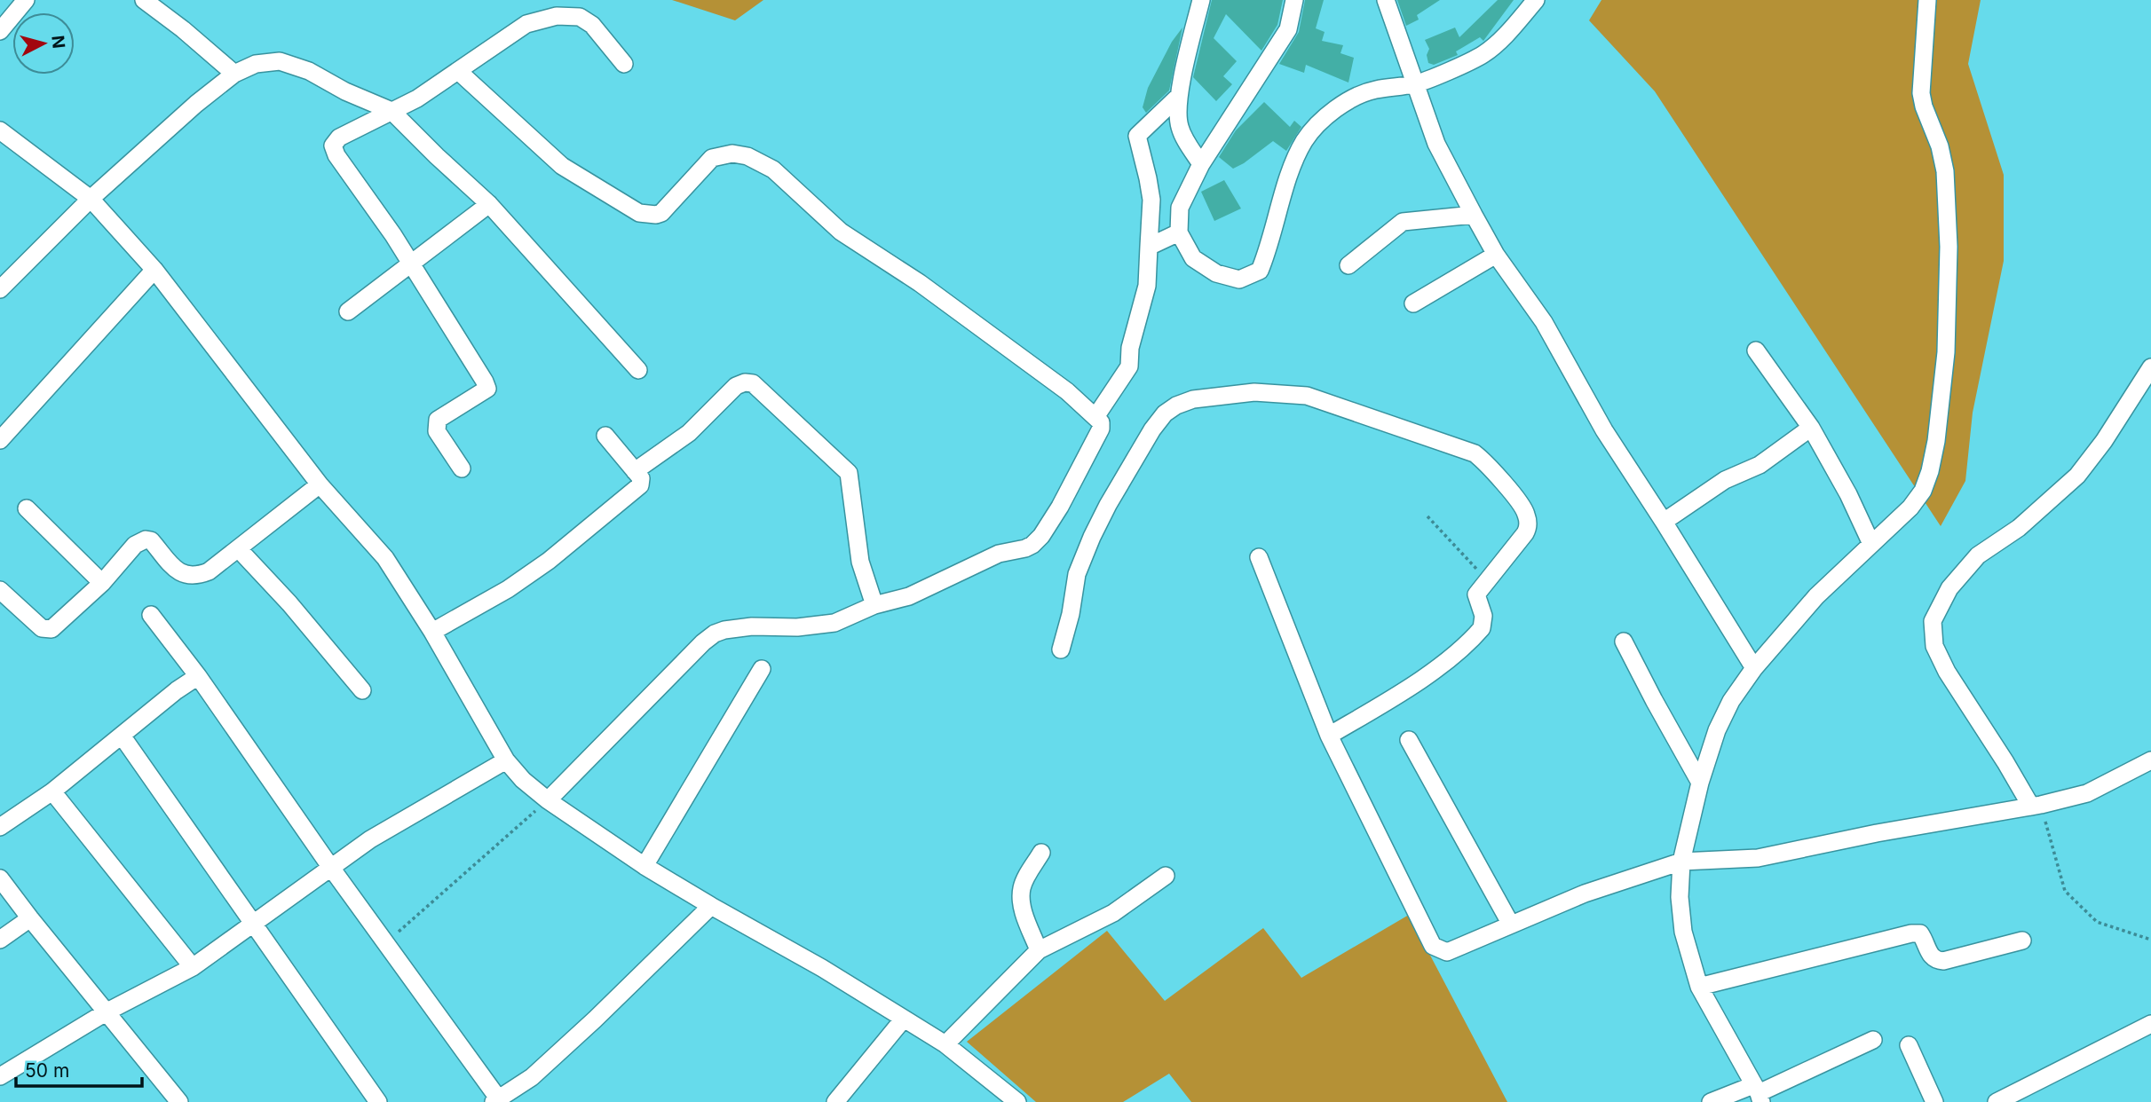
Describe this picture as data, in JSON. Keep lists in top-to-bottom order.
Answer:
{
  "scale_bar": "50 m",
  "north": "right"
}
